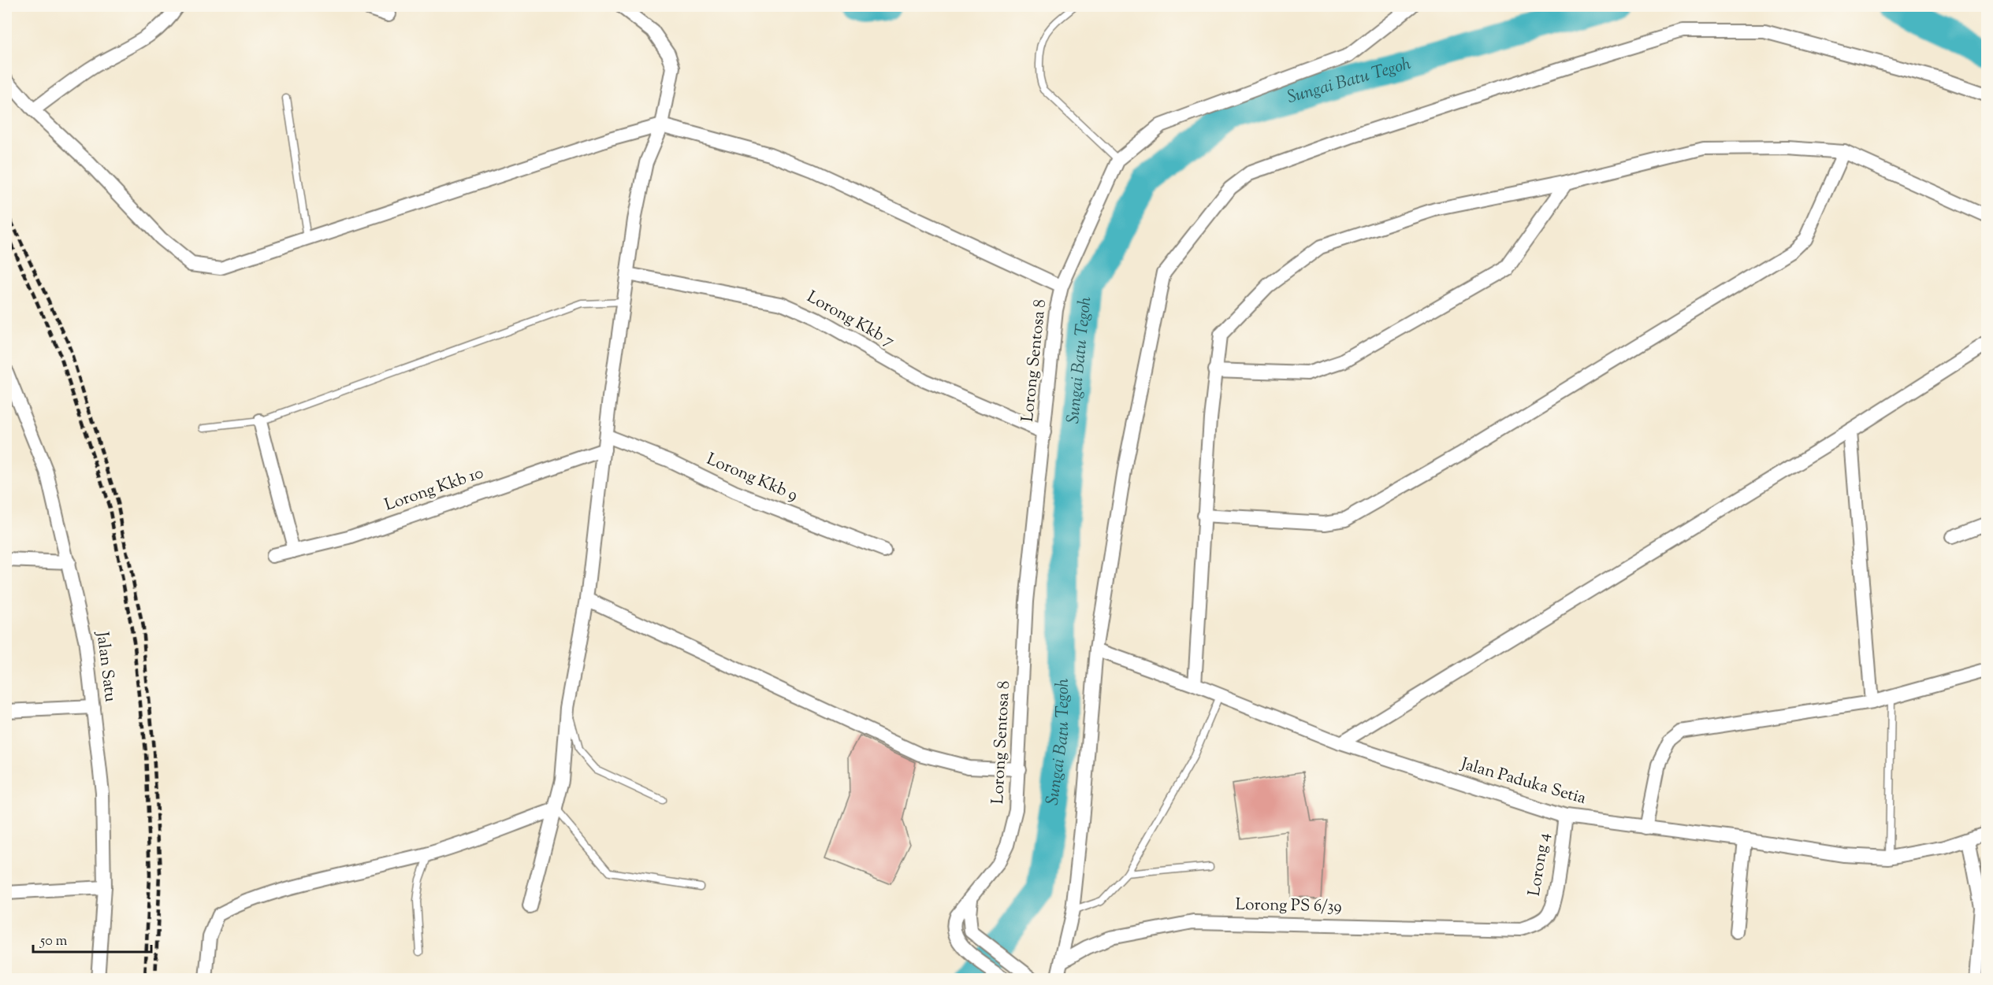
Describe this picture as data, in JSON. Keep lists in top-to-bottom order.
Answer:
{
  "streets": {
    "street": [
      "Lorong Kkb 7",
      "Lorong Sentosa 8",
      "Lorong Kkb 9",
      "Lorong Kkb 10",
      "Jalan Satu",
      "Jalan Paduka Setia",
      "Lorong 4",
      "Lorong PS 6/39"
    ]
  },
  "crossings": [
    ["Lorong Kkb 7", "Lorong Sentosa 8"],
    ["Jalan Paduka Setia", "Lorong 4"],
    ["Lorong 4", "Lorong PS 6/39"]
  ],
  "water": ["Sungai Batu Tegoh"],
  "scale_bar": "50 m"
}
